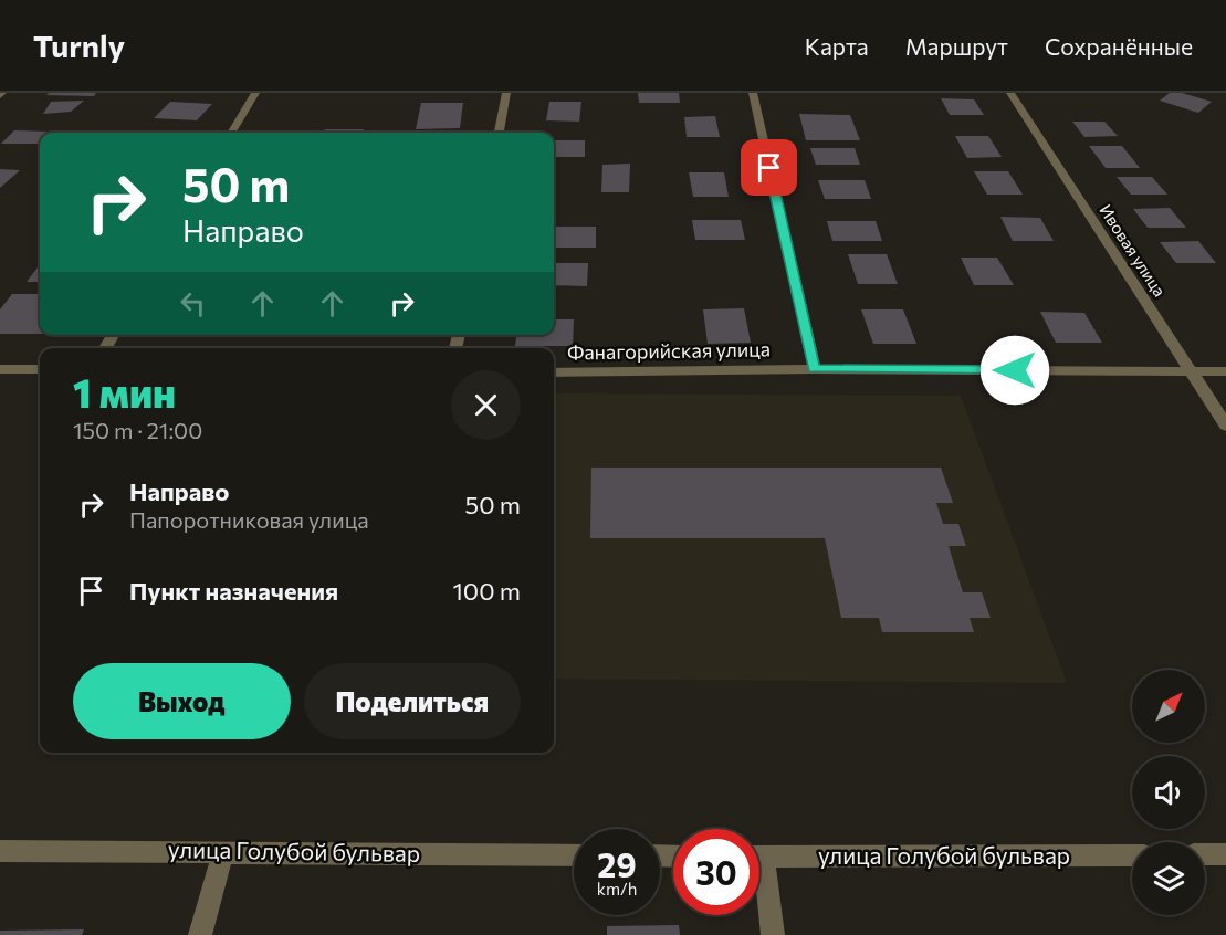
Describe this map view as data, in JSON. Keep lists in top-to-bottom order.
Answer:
{
  "streets": {
    "street": ["Ивовая улица", "Фанагорийская улица", "улица Голубой бульвар"]
  },
  "crossings": [
    ["Ивовая улица", "Фанагорийская улица"]
  ],
  "north": "top right",
  "page": {
    "header": "Turnly",
    "nav": ["Карта", "Маршрут", "Сохранённые"],
    "turn": ["50 m", "Направо"],
    "heading": ["1 мин", "150 m · 21:00"],
    "list": [
      {
        "name": "Направо",
        "note": "Папоротниковая улица",
        "value": "50 m"
      },
      {
        "name": "Пункт назначения",
        "value": "100 m"
      }
    ],
    "buttons": ["Выход", "Поделиться"],
    "speed": "29 km/h",
    "limit": "30"
  }
}
